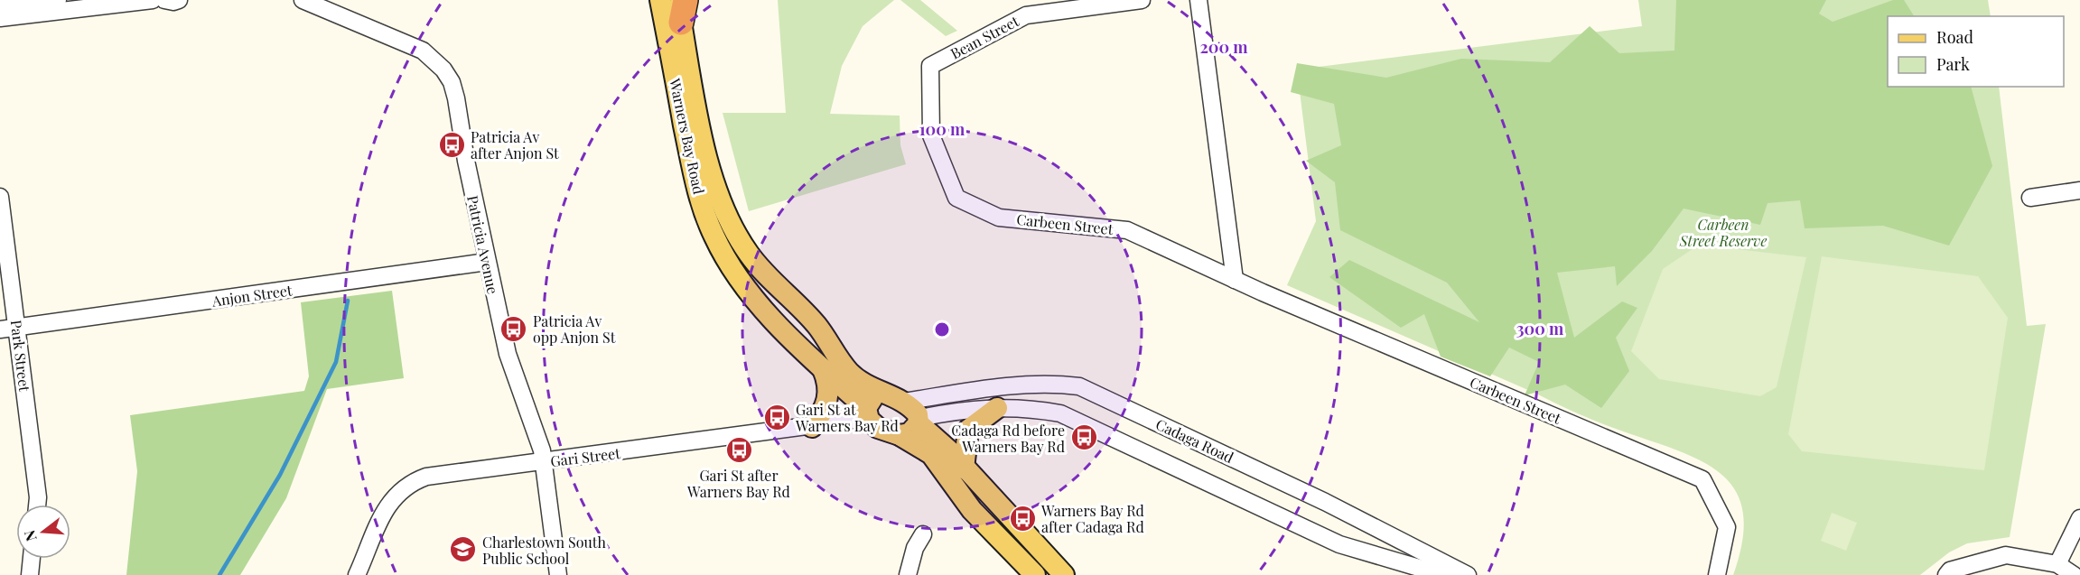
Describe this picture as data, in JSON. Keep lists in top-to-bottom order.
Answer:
{
  "streets": {
    "main road": ["Warners Bay Road"],
    "street": [
      "Bean Street",
      "Carbeen Street",
      "Patricia Avenue",
      "Anjon Street",
      "Park Street",
      "Cadaga Road",
      "Gari Street"
    ]
  },
  "crossings": [
    ["Bean Street", "Carbeen Street"],
    ["Warners Bay Road", "Cadaga Road"],
    ["Warners Bay Road", "Gari Street"],
    ["Patricia Avenue", "Anjon Street"],
    ["Patricia Avenue", "Gari Street"],
    ["Anjon Street", "Park Street"]
  ],
  "parks": ["Carbeen Street Reserve"],
  "places": {
    "bus stop": [
      "Patricia Av after Anjon St",
      "Patricia Av opp Anjon St",
      "Gari St at Warners Bay Rd",
      "Cadaga Rd before Warners Bay Rd",
      "Gari St after Warners Bay Rd",
      "Warners Bay Rd after Cadaga Rd"
    ],
    "school or university": ["Charlestown South Public School"]
  },
  "legend": ["Road", "Park"],
  "north": "left",
  "rings": ["200 m", "100 m", "300 m"]
}
